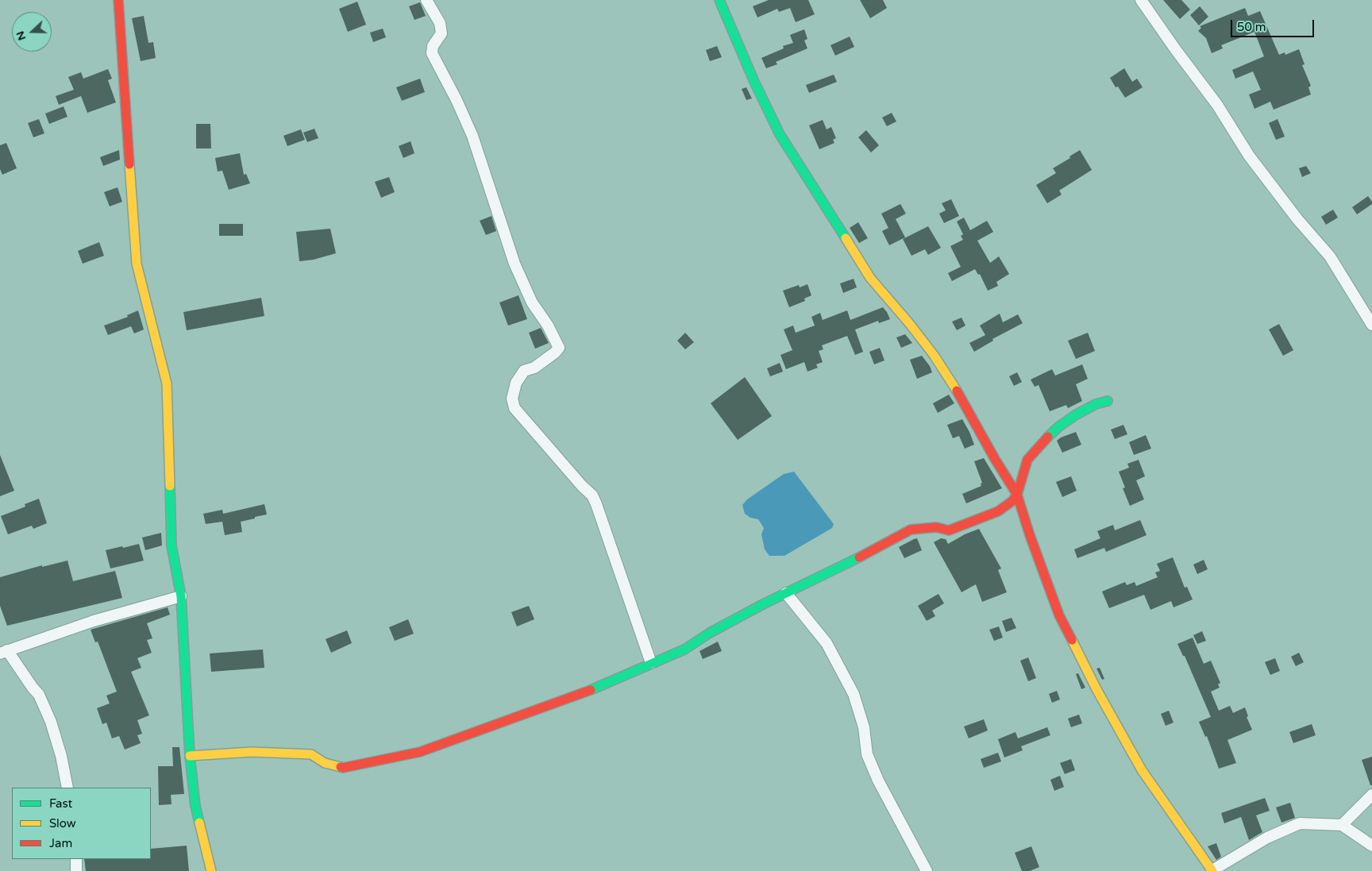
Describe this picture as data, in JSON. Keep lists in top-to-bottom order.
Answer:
{
  "legend": ["Fast", "Slow", "Jam"],
  "scale_bar": "50 m",
  "north": "left"
}
